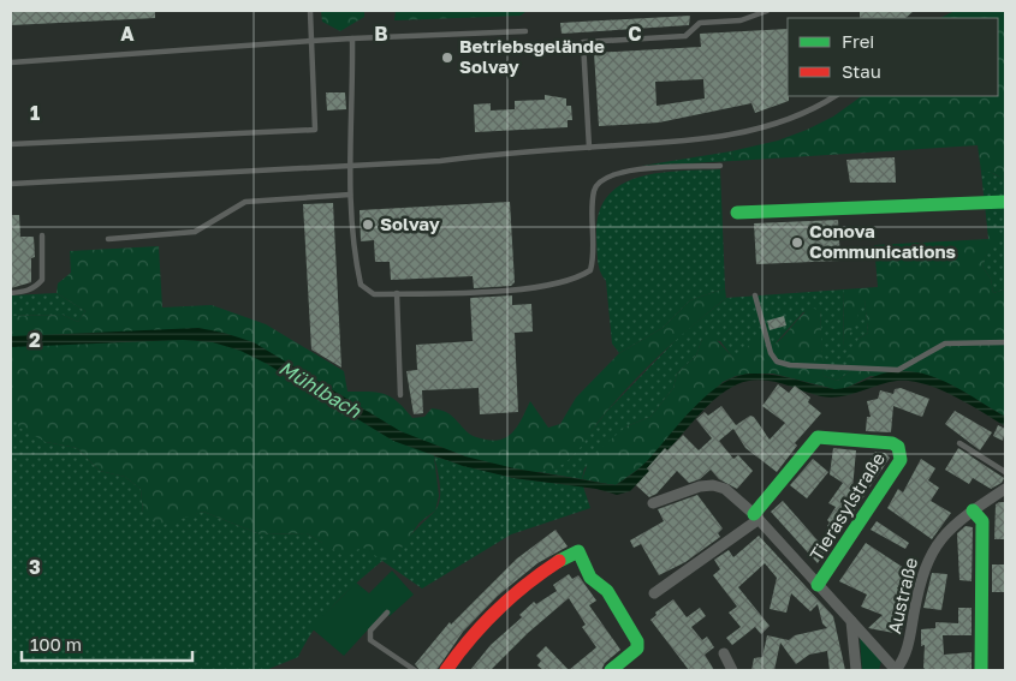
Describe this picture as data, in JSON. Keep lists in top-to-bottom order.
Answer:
{
  "streets": {
    "street": ["Tierasylstraße", "Austraße"]
  },
  "water": ["Mühlbach"],
  "places": ["Betriebsgelände Solvay", "Solvay", "Conova Communications"],
  "legend": ["Frei", "Stau"],
  "scale_bar": "100 m",
  "grid": {
    "columns": ["A", "B", "C"],
    "rows": ["1", "2", "3"]
  }
}
